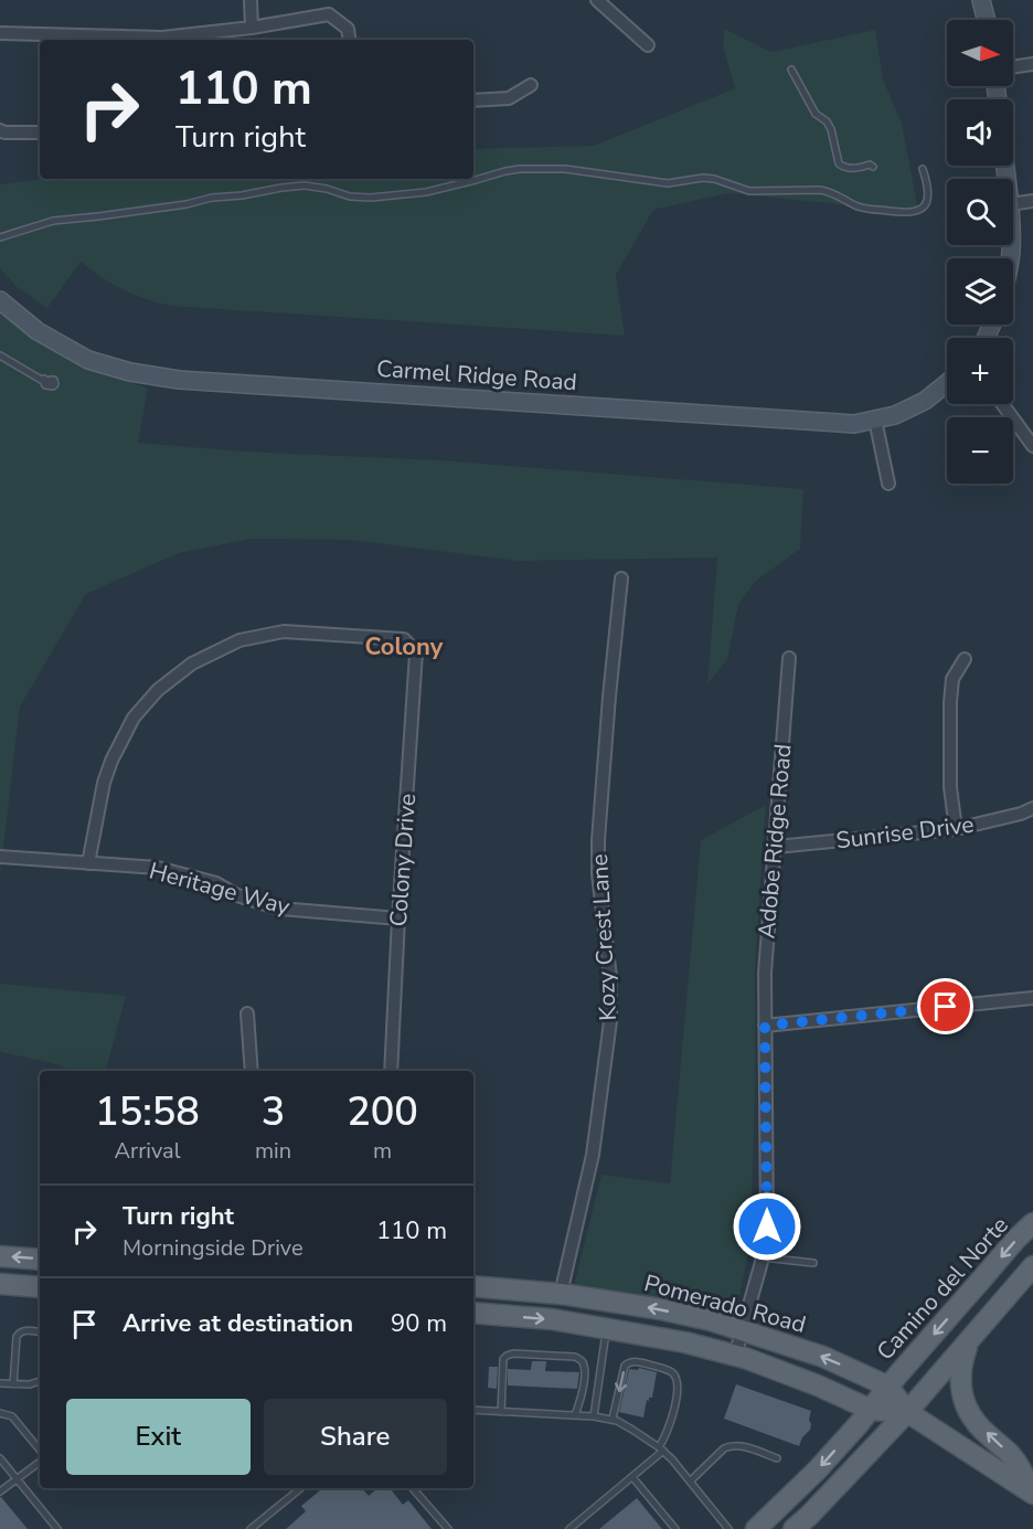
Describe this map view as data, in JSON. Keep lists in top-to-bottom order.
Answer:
{
  "streets": {
    "main road": ["Camino del Norte", "Pomerado Road"],
    "street": [
      "Carmel Ridge Road",
      "Sunrise Drive",
      "Adobe Ridge Road",
      "Colony Drive",
      "Heritage Way",
      "Kozy Crest Lane"
    ]
  },
  "crossings": [
    ["Sunrise Drive", "Adobe Ridge Road"],
    ["Adobe Ridge Road", "Pomerado Road"],
    ["Colony Drive", "Heritage Way"],
    ["Kozy Crest Lane", "Pomerado Road"],
    ["Camino del Norte", "Pomerado Road"]
  ],
  "districts": ["Colony"],
  "north": "right",
  "page": {
    "map_buttons": ["+", "−"],
    "turn": ["110 m", "Turn right"],
    "eta": [
      "15:58",
      "Arrival",
      "3",
      "min",
      "200",
      "m"
    ],
    "list": [
      {
        "name": "Turn right",
        "note": "Morningside Drive",
        "value": "110 m"
      },
      {
        "name": "Arrive at destination",
        "value": "90 m"
      }
    ],
    "buttons": ["Exit", "Share"]
  }
}
